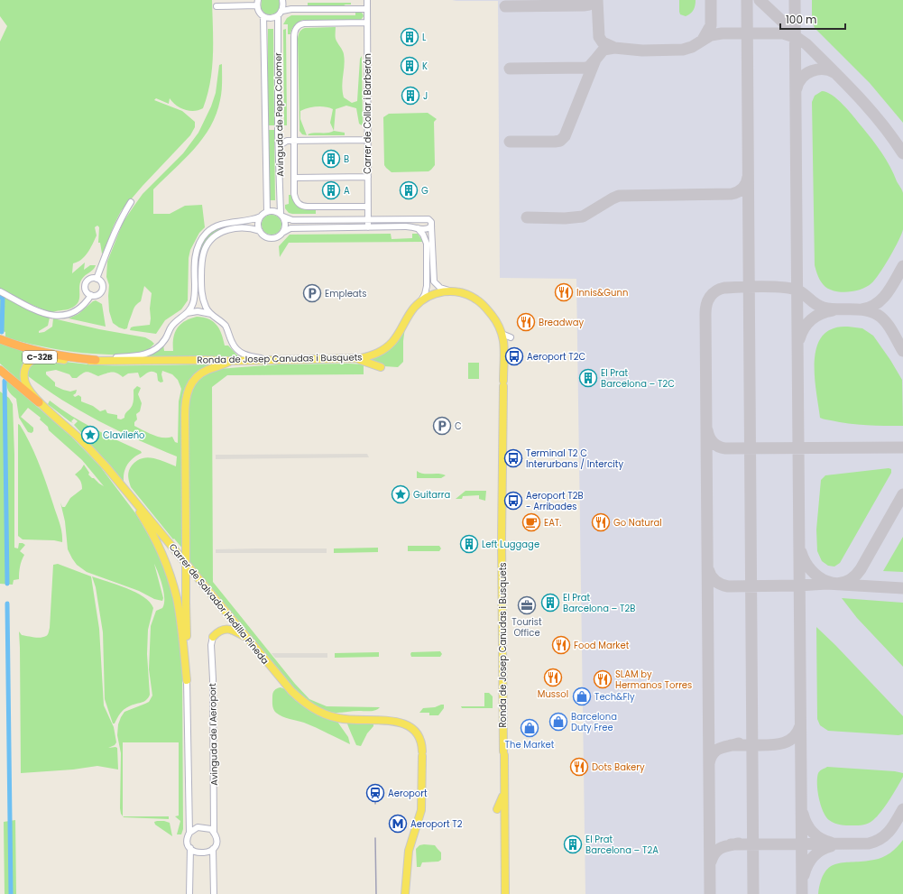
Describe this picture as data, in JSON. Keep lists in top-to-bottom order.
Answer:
{
  "streets": {
    "highway": ["C-32B"],
    "main road": ["Ronda de Josep Canudas i Busquets", "Carrer de Salvador Hedilla Pineda"],
    "street": ["Carrer de Collar i Barberán", "Avinguda de Pepa Colomer", "Avinguda de l'Aeroport"]
  },
  "crossings": [
    ["Carrer de Collar i Barberán", "Avinguda de Pepa Colomer"],
    ["C-32B", "Ronda de Josep Canudas i Busquets"],
    ["C-32B", "Carrer de Salvador Hedilla Pineda"]
  ],
  "places": {
    "building": [
      "L",
      "K",
      "J",
      "B",
      "A",
      "G",
      "El Prat Barcelona – T2C",
      "Left Luggage",
      "El Prat Barcelona – T2B",
      "El Prat Barcelona – T2A"
    ],
    "restaurant": [
      "Innis&Gunn",
      "Breadway",
      "Go Natural",
      "Food Market",
      "Mussol",
      "SLAM by Hermanos Torres",
      "Dots Bakery"
    ],
    "parking": ["Empleats", "C"],
    "bus stop": ["Aeroport T2C", "Terminal T2 C Interurbans / Intercity", "Aeroport T2B - Arribades"],
    "place": ["Clavileño", "Guitarra"],
    "cafe": ["EAT."],
    "office": ["Tourist Office"],
    "shop": ["Tech&Fly", "Barcelona Duty Free", "The Market"],
    "station": ["Aeroport"],
    "metro station": ["Aeroport T2"]
  },
  "scale_bar": "100 m"
}
